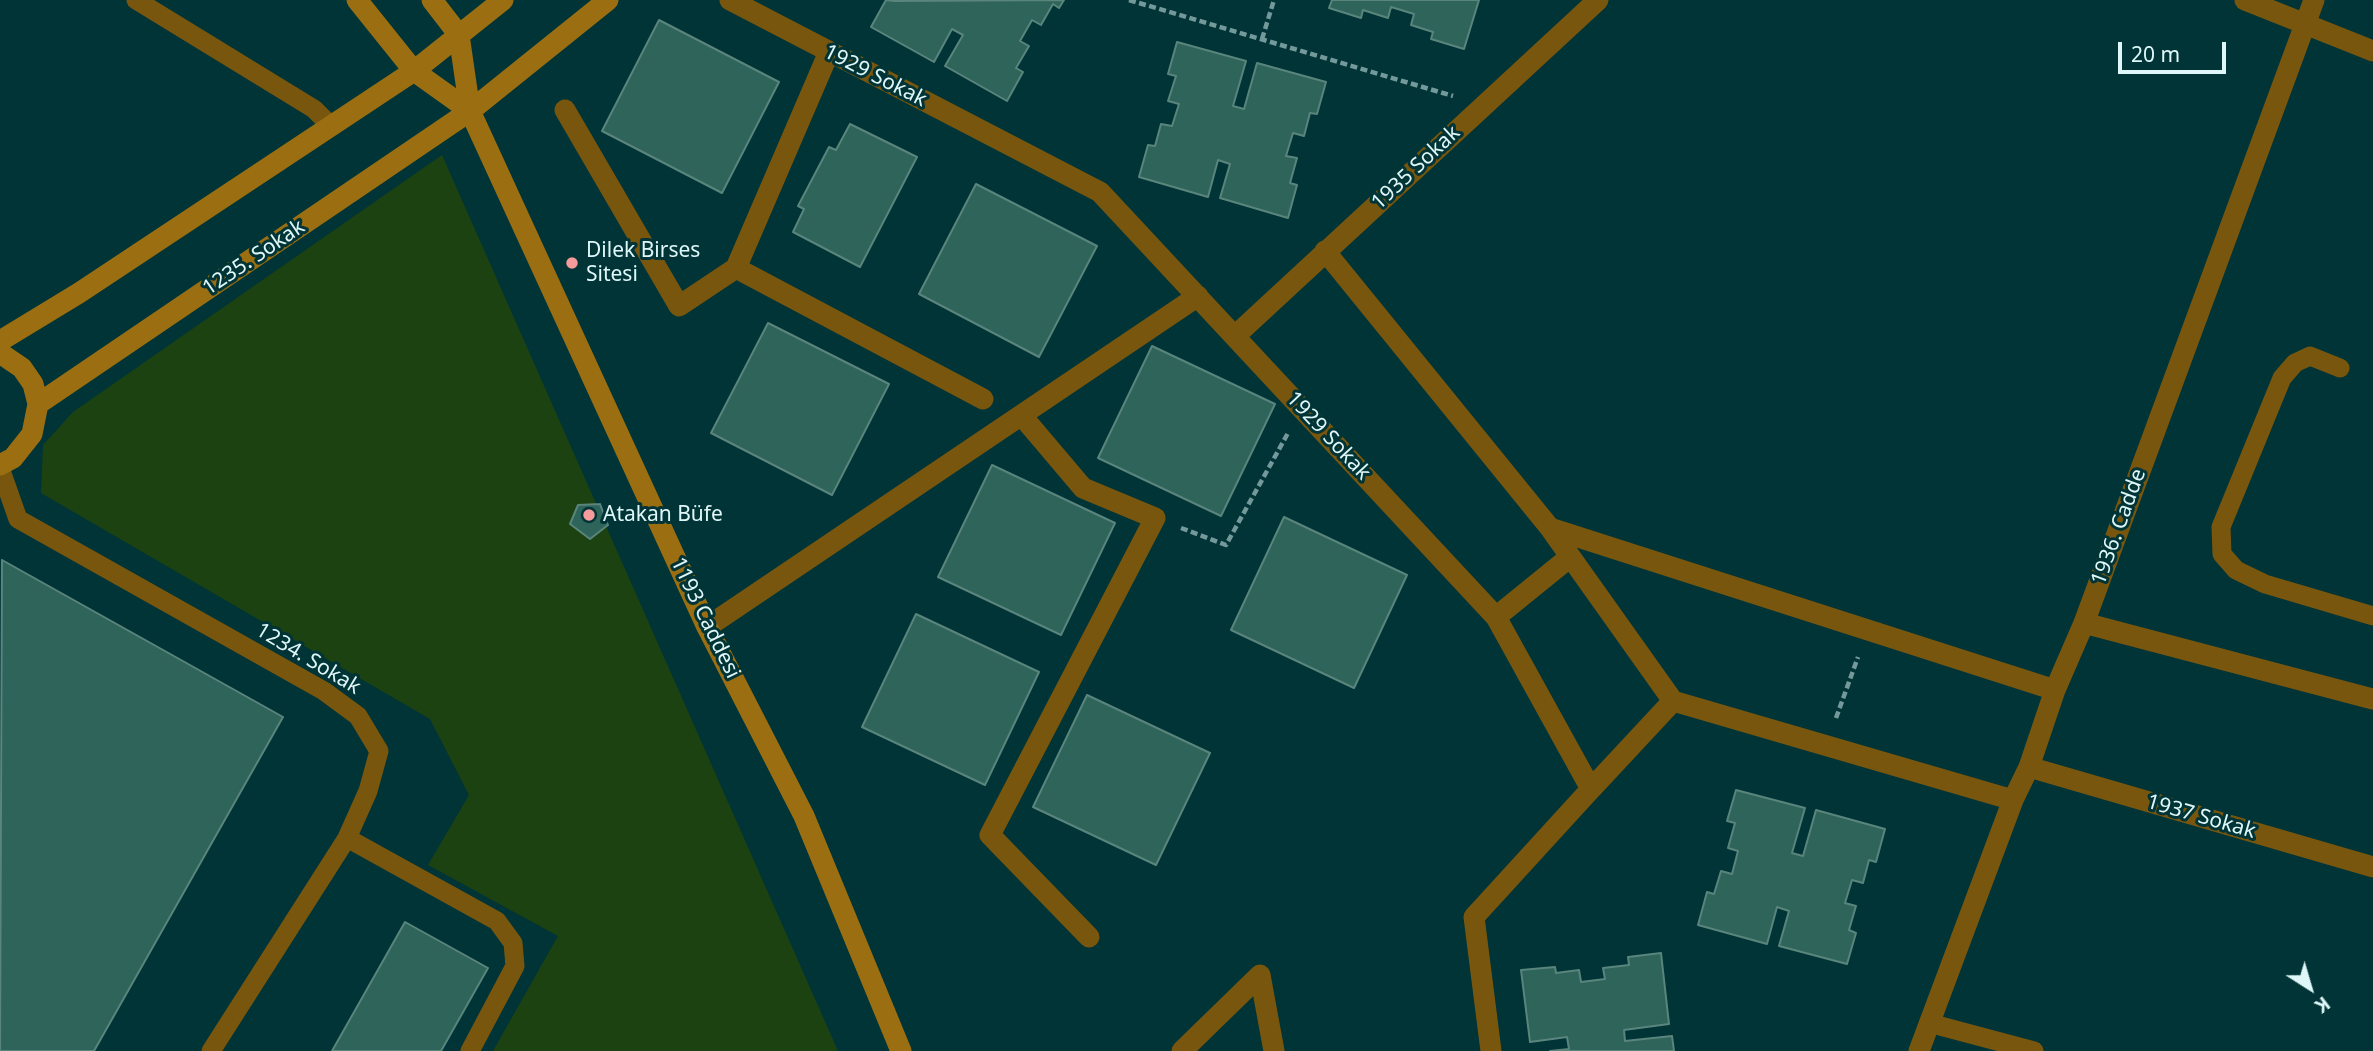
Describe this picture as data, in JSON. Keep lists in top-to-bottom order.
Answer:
{
  "streets": {
    "main road": ["1235. Sokak", "1193 Caddesi"],
    "street": [
      "1929 Sokak",
      "1935 Sokak",
      "1936. Cadde",
      "1937 Sokak"
    ],
    "lane": ["1234. Sokak"]
  },
  "crossings": [
    ["1929 Sokak", "1935 Sokak"],
    ["1235. Sokak", "1193 Caddesi"],
    ["1936. Cadde", "1937 Sokak"]
  ],
  "places": ["Dilek Birses Sitesi", "Atakan Büfe"],
  "scale_bar": "20 m",
  "north": "bottom right"
}
